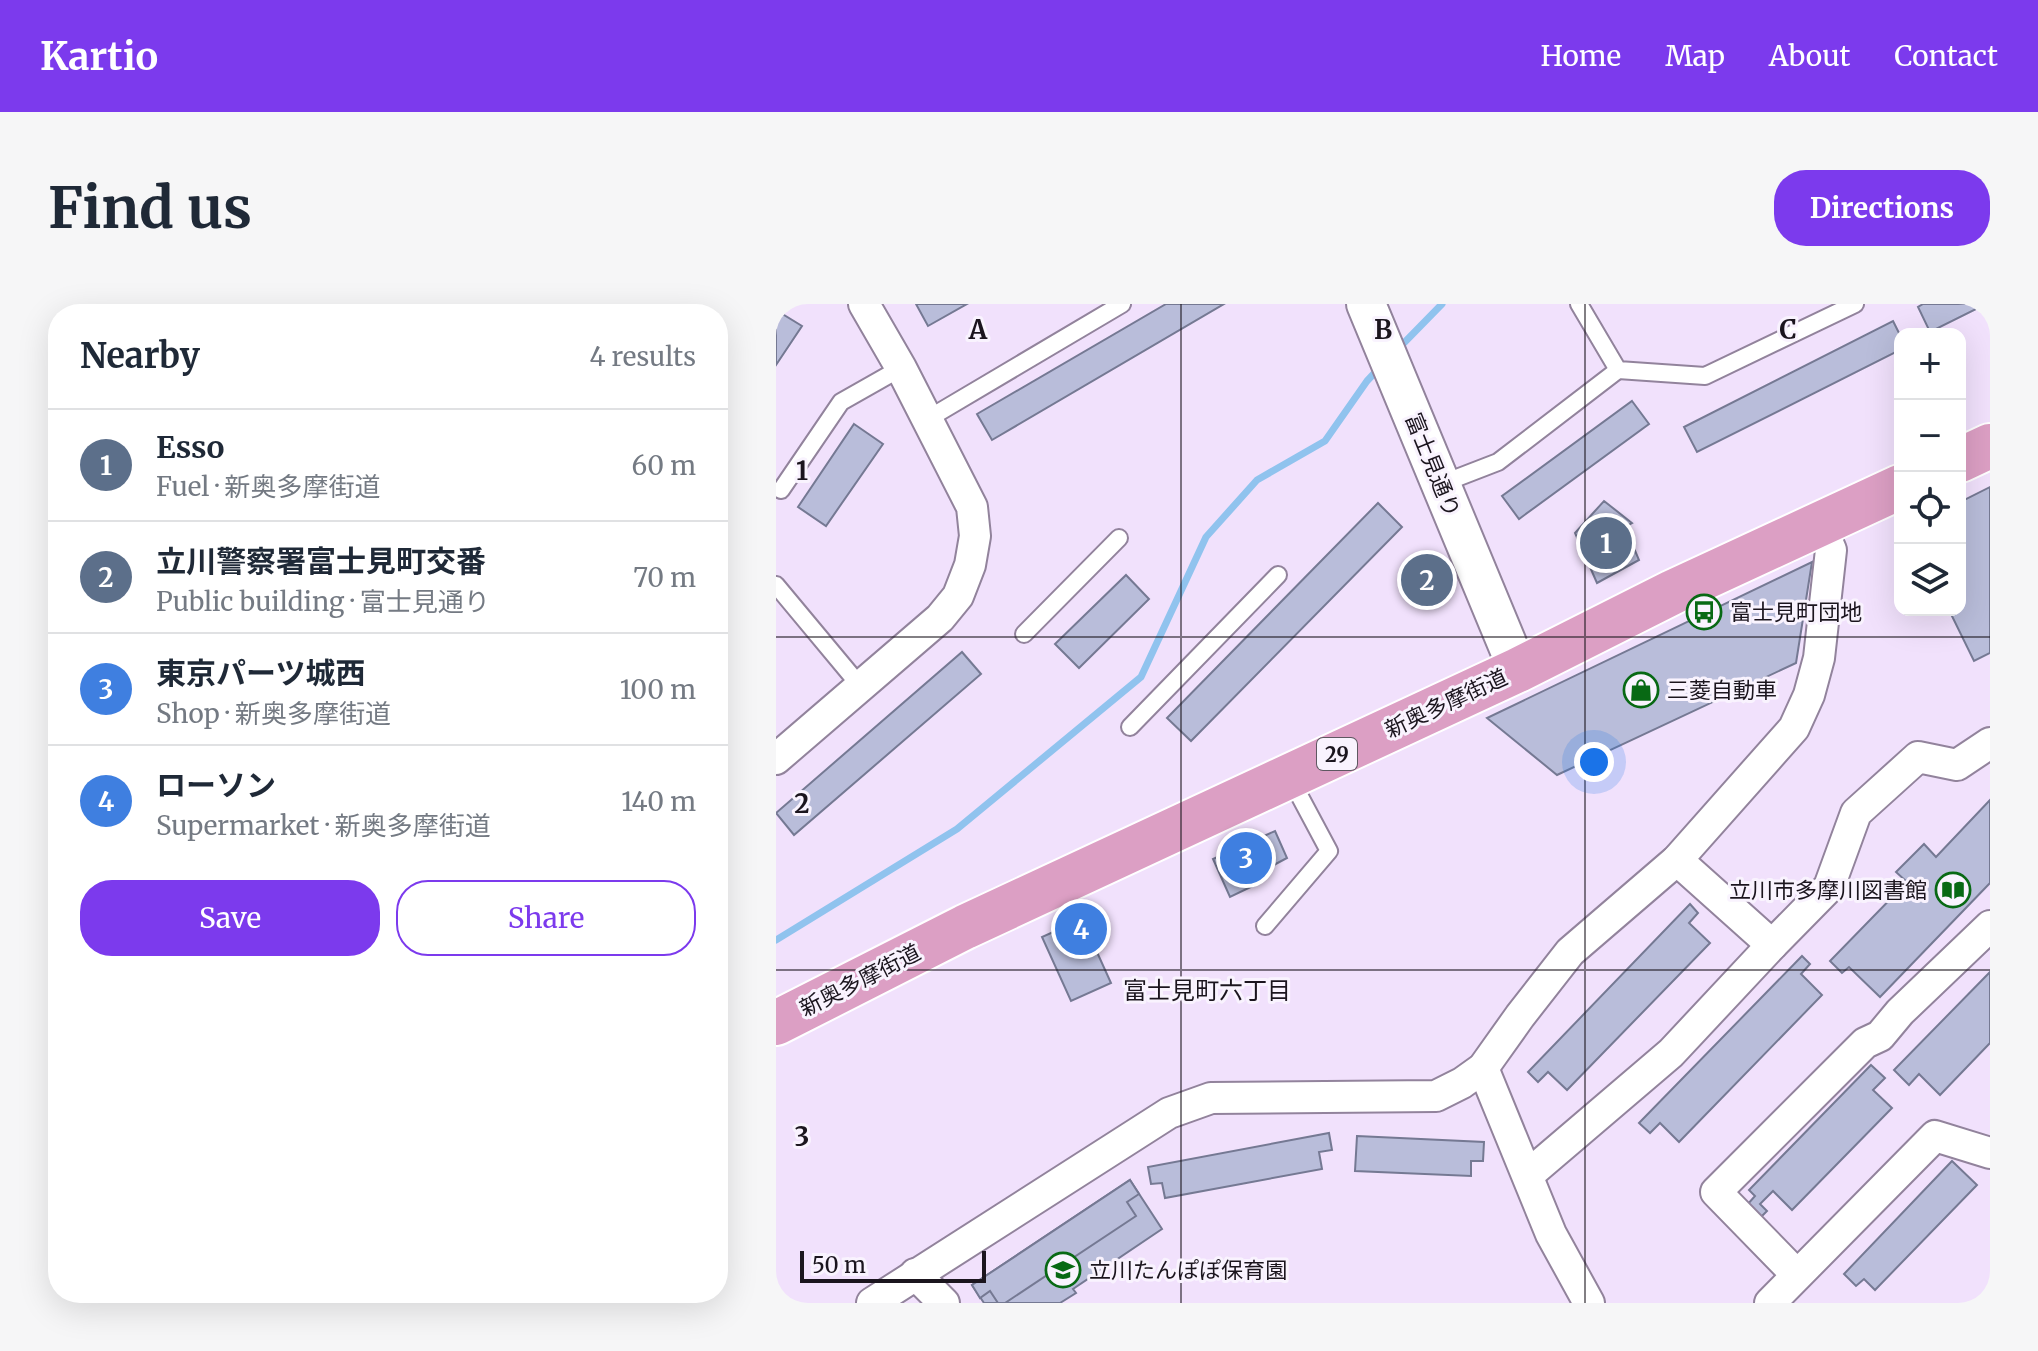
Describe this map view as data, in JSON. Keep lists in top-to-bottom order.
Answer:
{
  "streets": {
    "main road": ["新奥多摩街道", "29"],
    "street": ["富士見通り"]
  },
  "crossings": [
    ["富士見通り", "新奥多摩街道"]
  ],
  "districts": ["富士見町六丁目"],
  "places": {
    "bus stop": ["富士見町団地"],
    "shop": ["三菱自動車"],
    "library": ["立川市多摩川図書館"],
    "school or university": ["立川たんぽぽ保育園"]
  },
  "scale_bar": "50 m",
  "page": {
    "header": "Kartio",
    "nav": [
      "Home",
      "Map",
      "About",
      "Contact"
    ],
    "buttons": [
      "Directions",
      ["Save", "Share"]
    ],
    "title": "Find us",
    "heading": ["Nearby", "4 results"],
    "map_buttons": ["+", "−"],
    "list": [
      {
        "mark": "1",
        "name": "Esso",
        "note": "Fuel · 新奥多摩街道",
        "value": "60 m"
      },
      {
        "mark": "2",
        "name": "立川警察署富士見町交番",
        "note": "Public building · 富士見通り",
        "value": "70 m"
      },
      {
        "mark": "3",
        "name": "東京パーツ城西",
        "note": "Shop · 新奥多摩街道",
        "value": "100 m"
      },
      {
        "mark": "4",
        "name": "ローソン",
        "note": "Supermarket · 新奥多摩街道",
        "value": "140 m"
      }
    ],
    "pins": [
      "1",
      "2",
      "3",
      "4"
    ],
    "scale": "50 m"
  },
  "grid": {
    "columns": ["A", "B", "C"],
    "rows": ["1", "2", "3"]
  }
}
